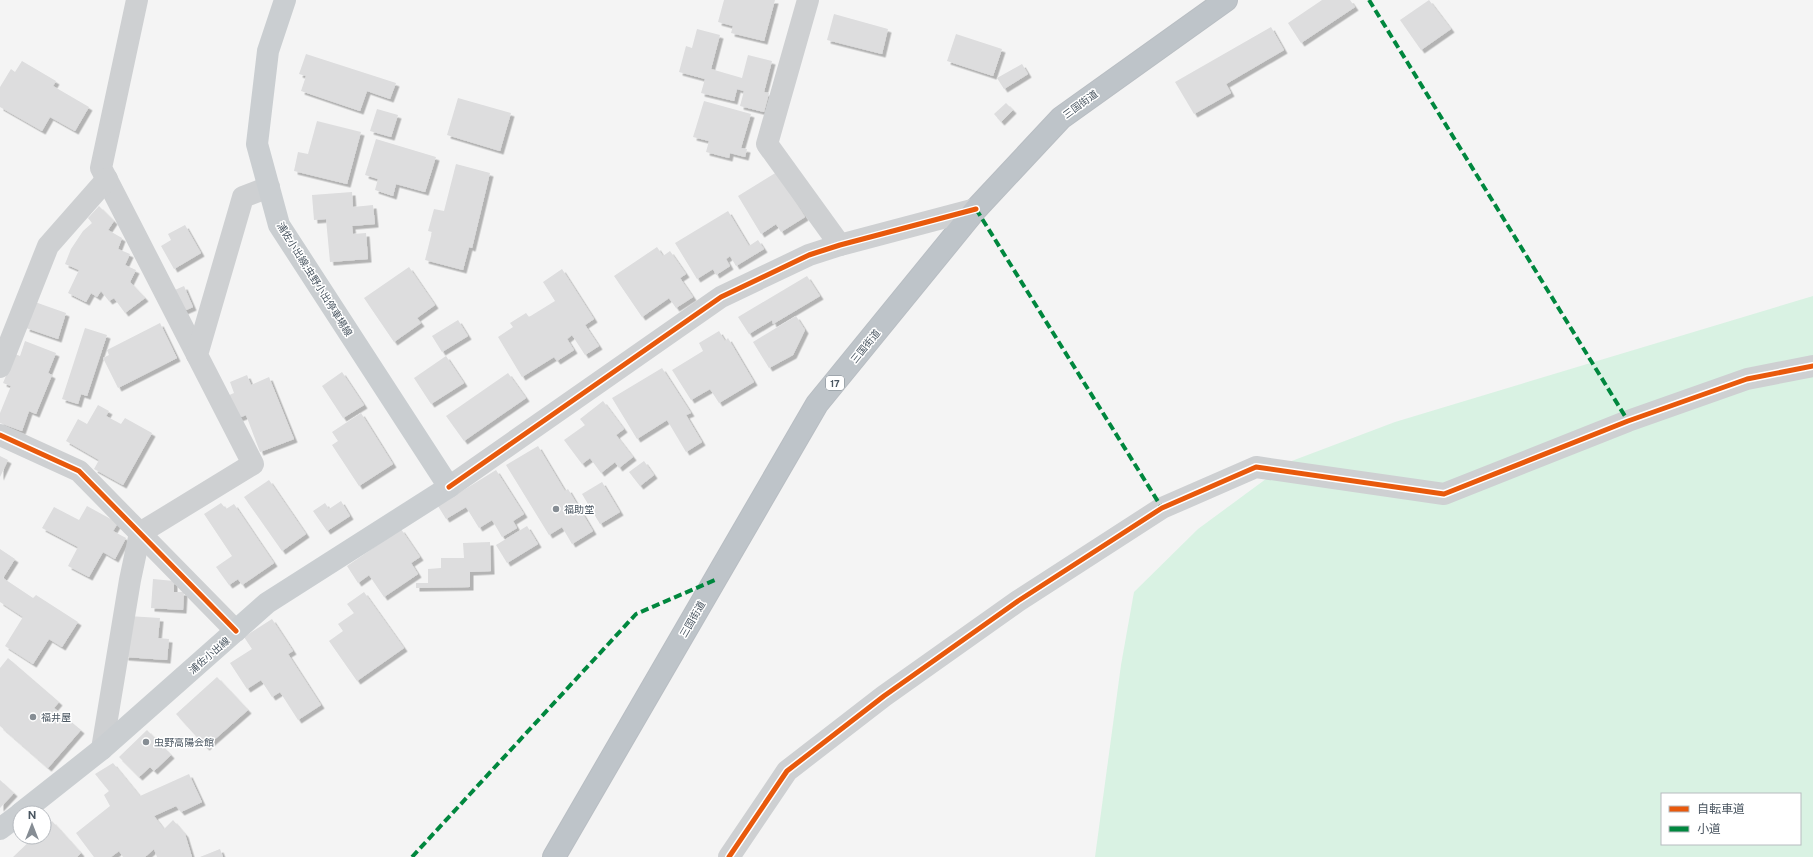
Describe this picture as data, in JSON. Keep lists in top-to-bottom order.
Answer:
{
  "streets": {
    "highway": ["三国街道", "17"],
    "main road": ["浦佐小出線;虫野小出停車場線", "浦佐小出線"]
  },
  "crossings": [
    ["浦佐小出線;虫野小出停車場線", "浦佐小出線"]
  ],
  "places": ["福助堂", "福井屋", "虫野高陽会館"],
  "legend": ["自転車道", "小道"],
  "north": "top"
}
